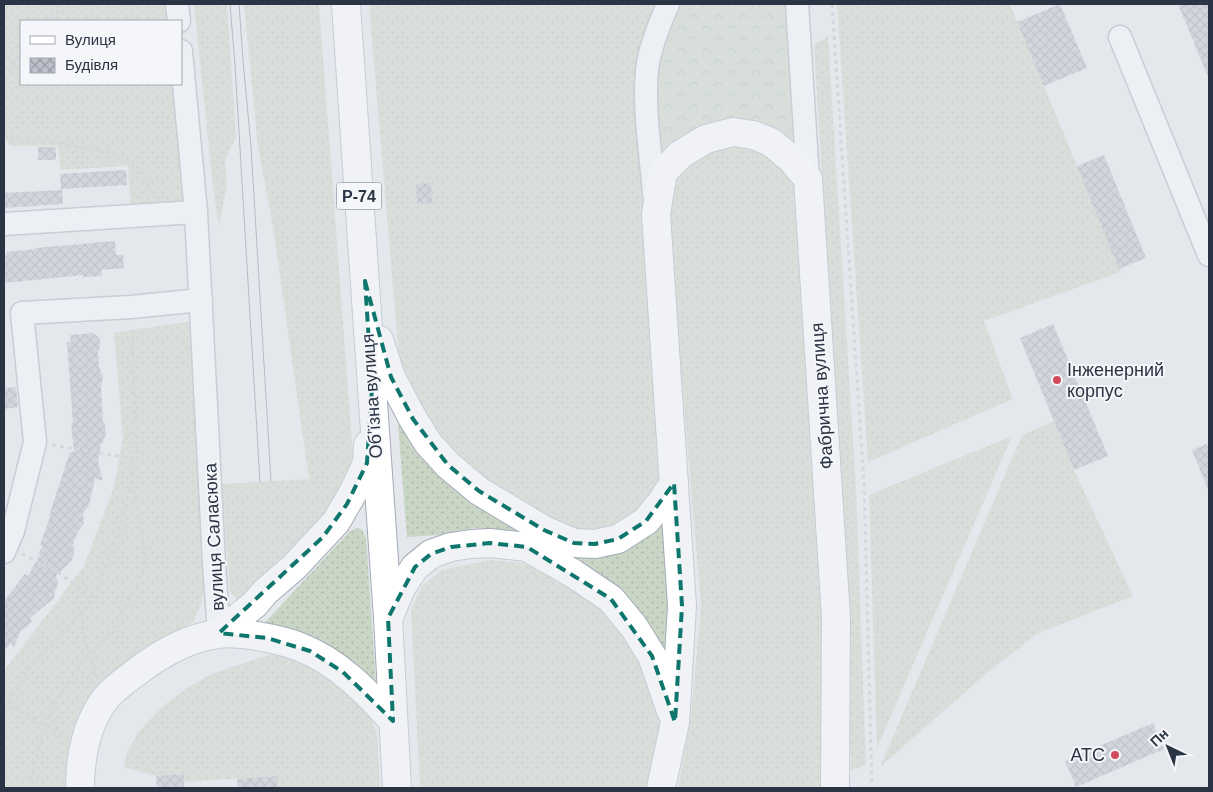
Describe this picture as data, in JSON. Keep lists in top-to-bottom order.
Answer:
{
  "streets": {
    "main road": [
      "Р-74",
      "Обʼїзна вулиця",
      "Фабрична вулиця",
      "вулиця Саласюка"
    ]
  },
  "places": ["Інженерний корпус", "АТС"],
  "legend": ["Вулиця", "Будівля"],
  "north": "top left"
}
